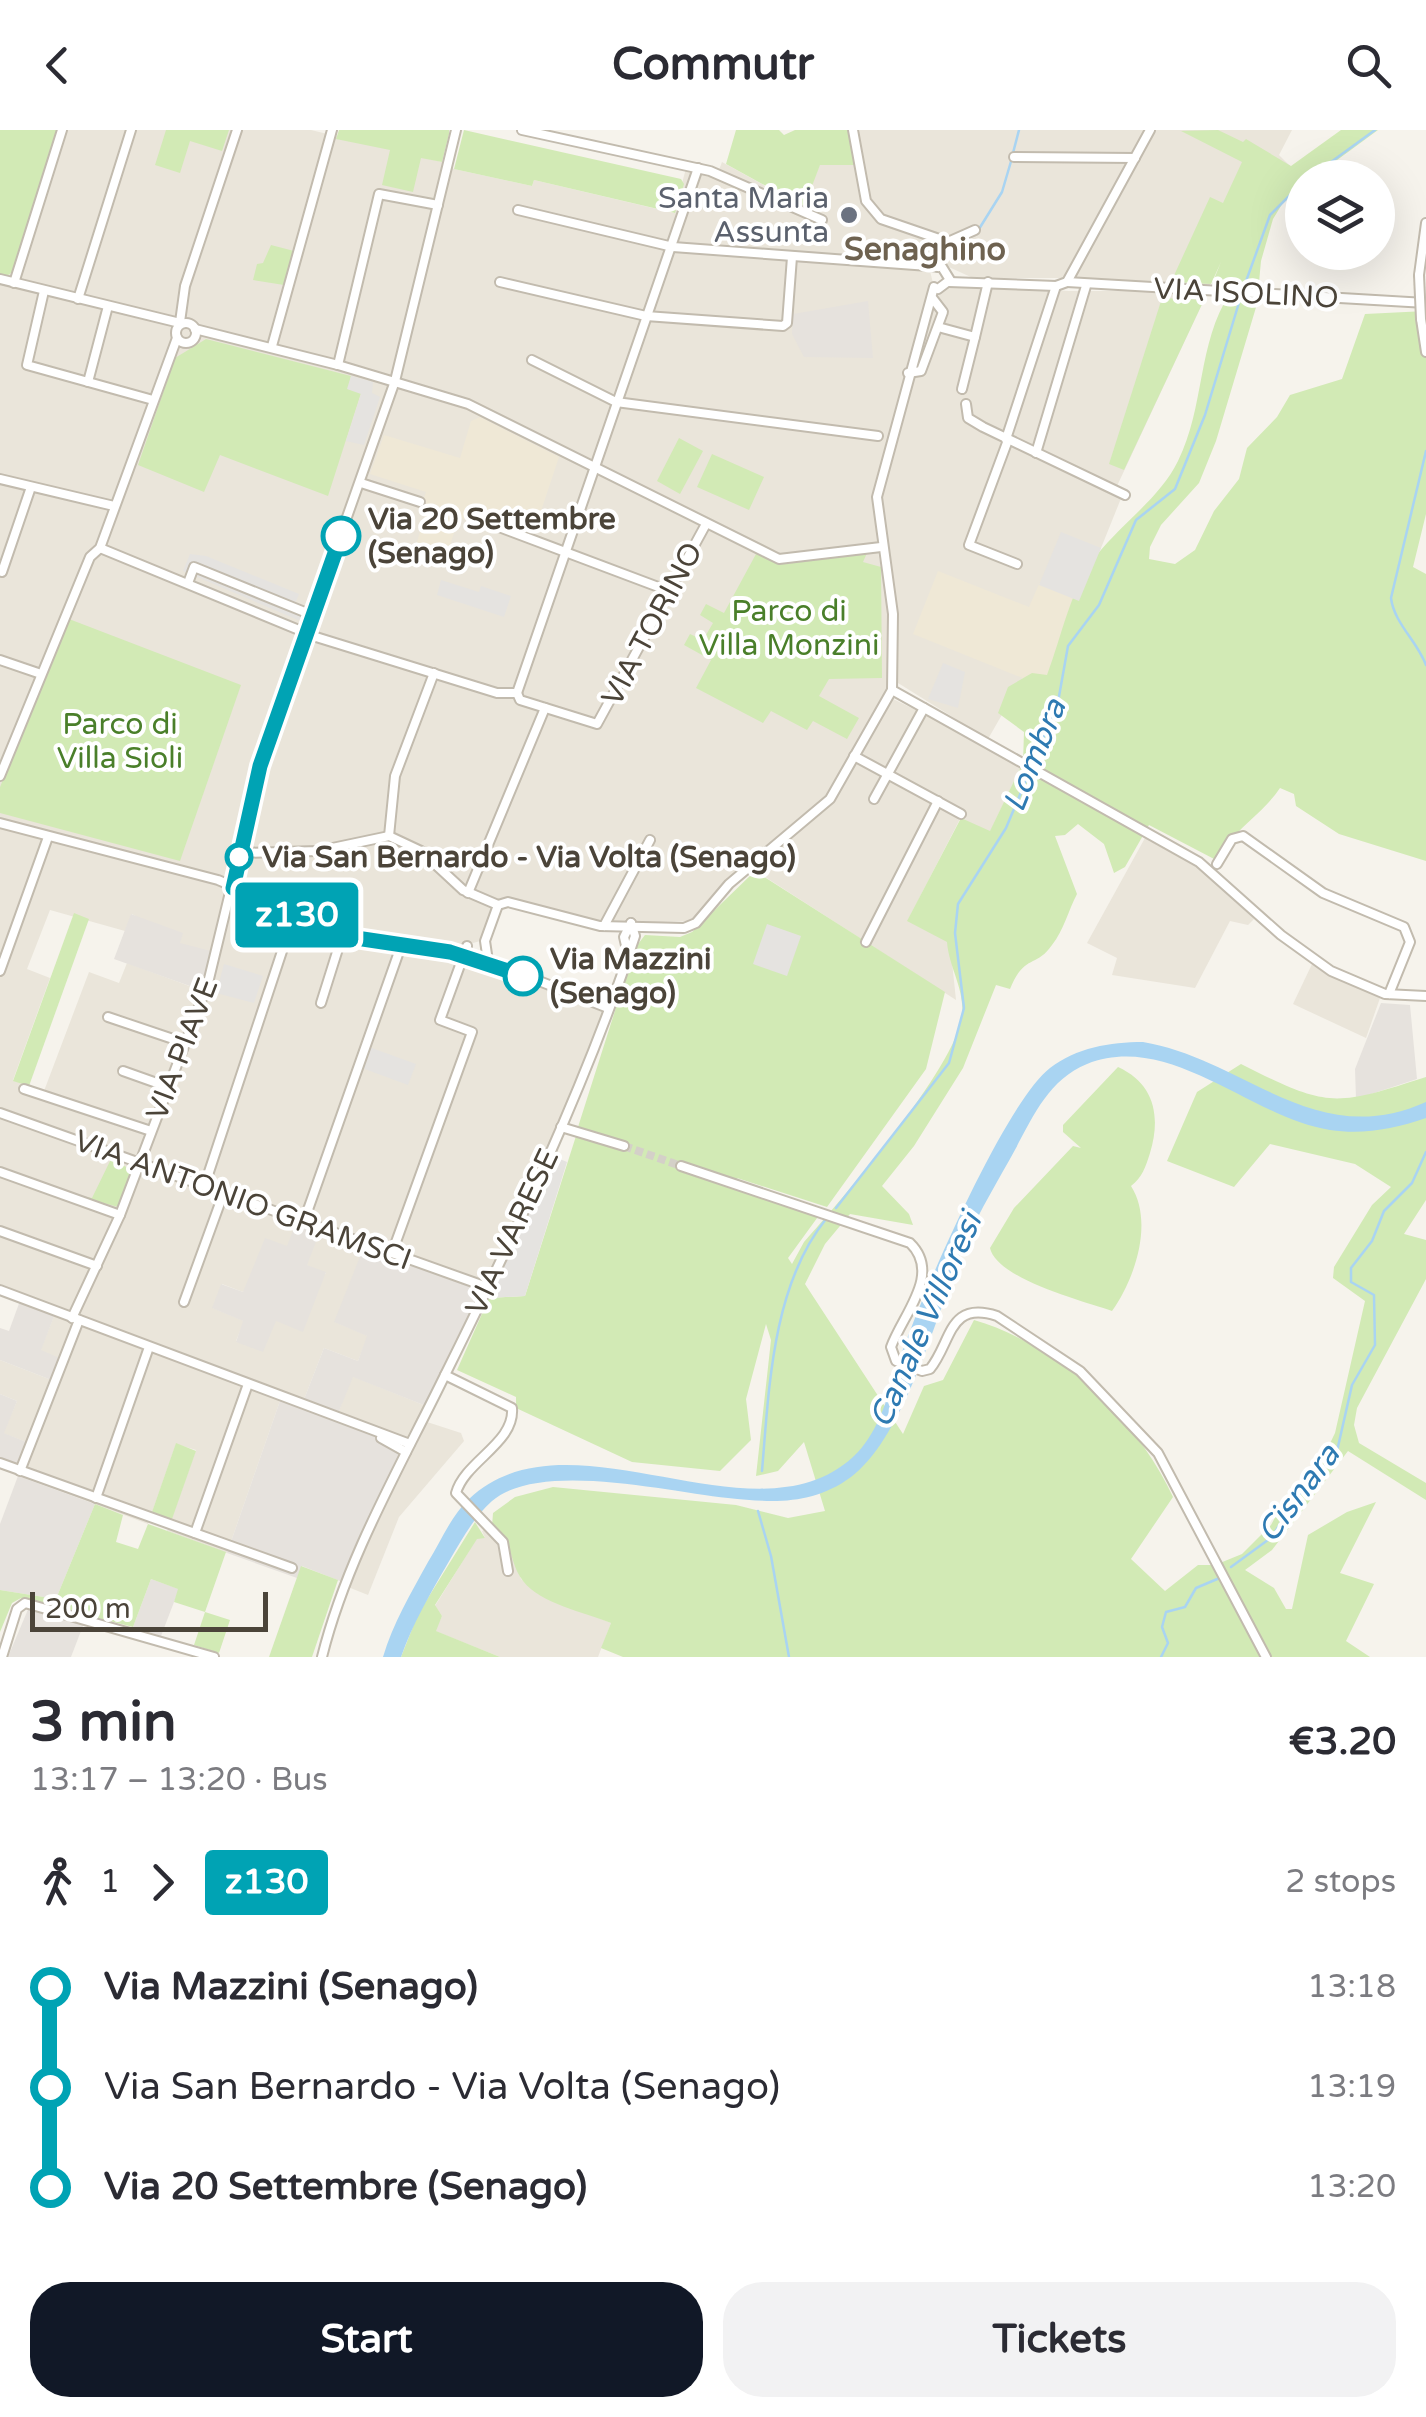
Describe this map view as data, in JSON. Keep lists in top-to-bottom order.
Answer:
{
  "streets": {
    "street": [
      "VIA ISOLINO",
      "VIA TORINO",
      "VIA PIAVE",
      "VIA ANTONIO GRAMSCI",
      "VIA VARESE"
    ]
  },
  "crossings": [
    ["VIA PIAVE", "VIA ANTONIO GRAMSCI"],
    ["VIA ANTONIO GRAMSCI", "VIA VARESE"]
  ],
  "districts": ["Senaghino"],
  "water": ["Lombra", "Canale Villoresi", "Cisnara"],
  "parks": ["Parco di Villa Monzini", "Parco di Villa Sioli"],
  "places": [
    "Santa Maria Assunta",
    "Via 20 Settembre (Senago)",
    "Via San Bernardo - Via Volta (Senago)",
    "Via Mazzini (Senago)"
  ],
  "lines": ["bus line z130"],
  "scale_bar": "200 m",
  "page": {
    "header": "Commutr",
    "on_map": "z130",
    "scale": "200 m",
    "heading": ["3 min", "13:17 – 13:20 · Bus", "€3.20"],
    "legs": ["1", "z130", "2 stops"],
    "list": [
      {
        "name": "Via Mazzini (Senago)",
        "value": "13:18"
      },
      {
        "name": "Via San Bernardo - Via Volta (Senago)",
        "value": "13:19"
      },
      {
        "name": "Via 20 Settembre (Senago)",
        "value": "13:20"
      }
    ],
    "buttons": ["Start", "Tickets"]
  }
}
